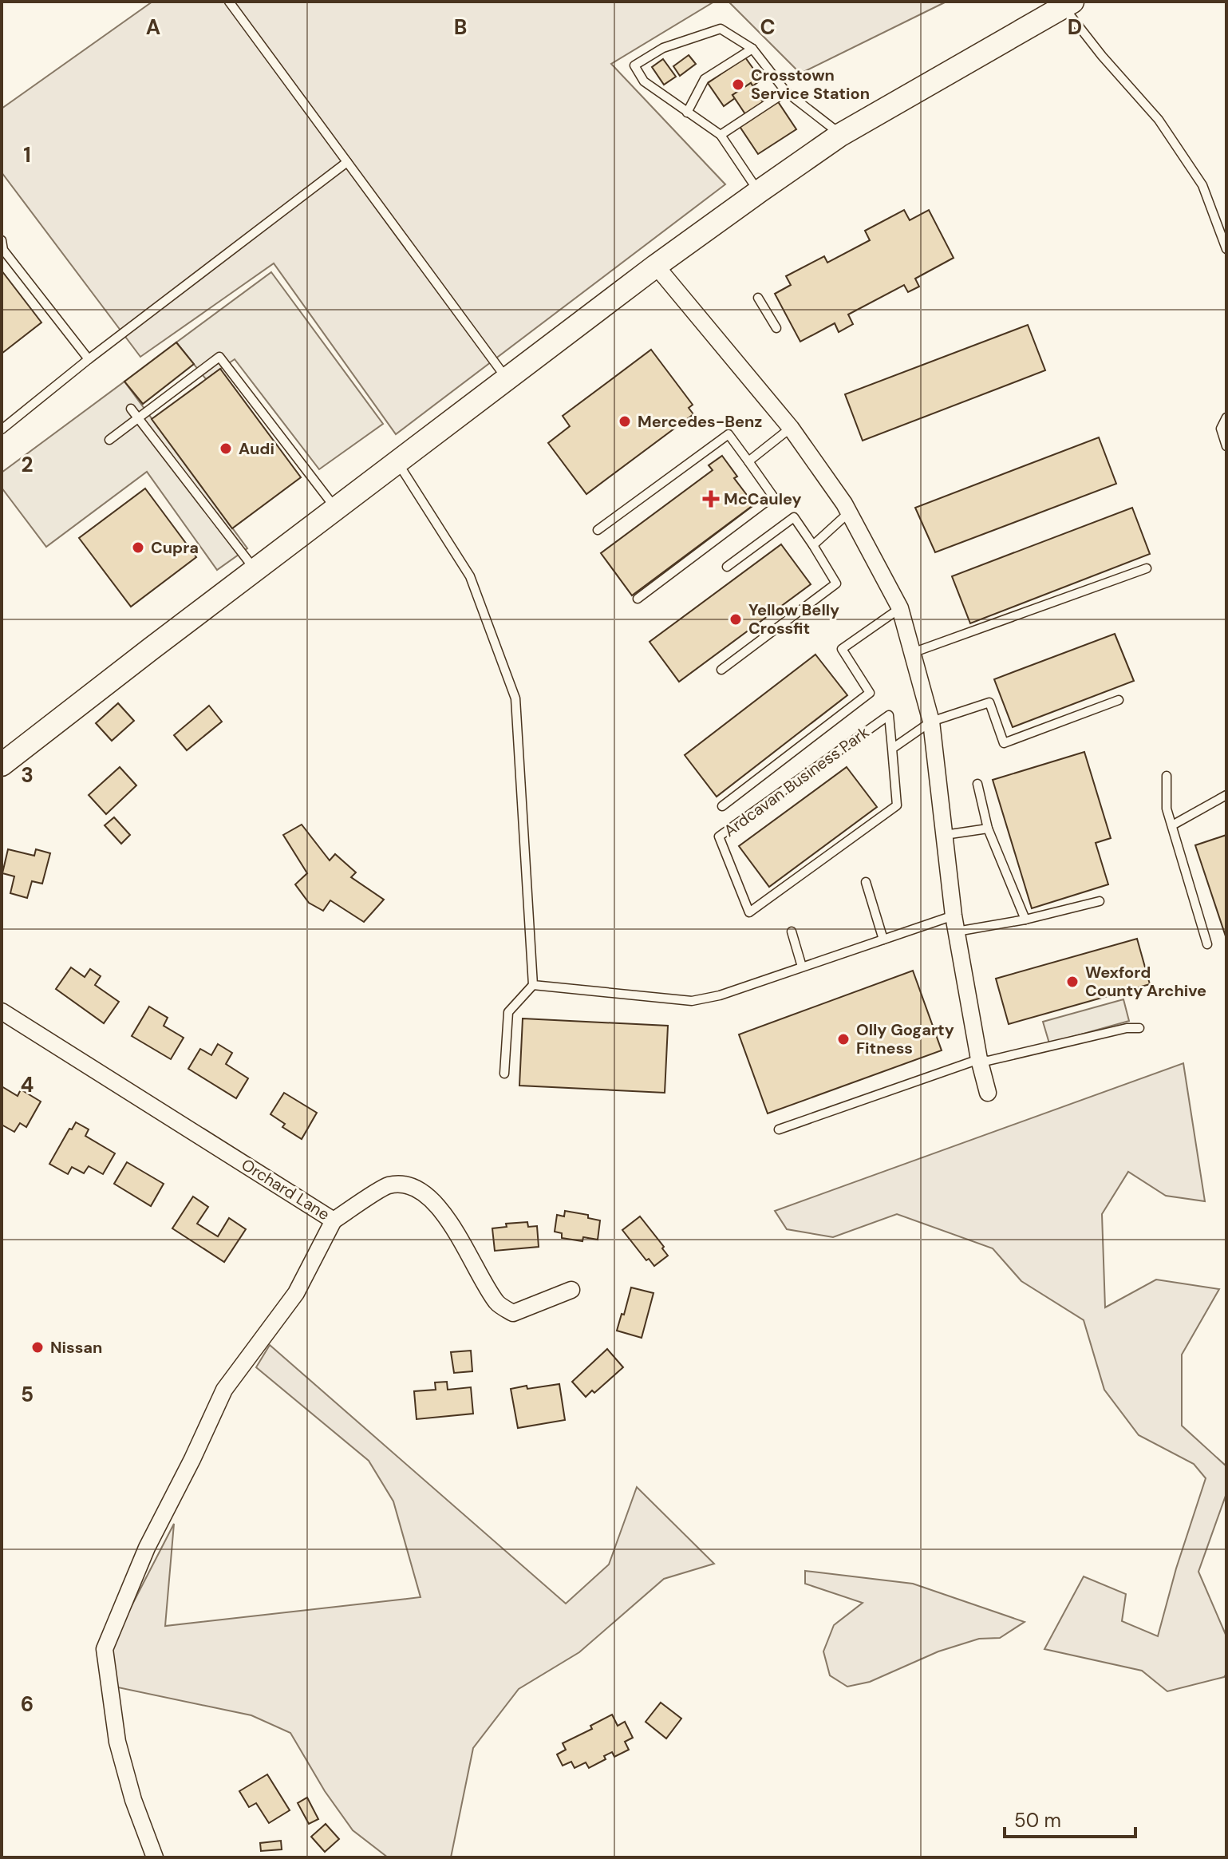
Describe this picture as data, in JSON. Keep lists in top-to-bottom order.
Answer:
{
  "streets": {
    "street": ["Orchard Lane"],
    "lane": ["Ardcavan Business Park"]
  },
  "places": {
    "other": [
      "Crosstown Service Station",
      "Mercedes-Benz",
      "Audi",
      "Cupra",
      "Yellow Belly Crossfit",
      "Wexford County Archive",
      "Olly Gogarty Fitness",
      "Nissan"
    ],
    "health": ["McCauley"]
  },
  "scale_bar": "50 m",
  "grid": {
    "columns": [
      "A",
      "B",
      "C",
      "D"
    ],
    "rows": [
      "1",
      "2",
      "3",
      "4",
      "5",
      "6"
    ]
  }
}
